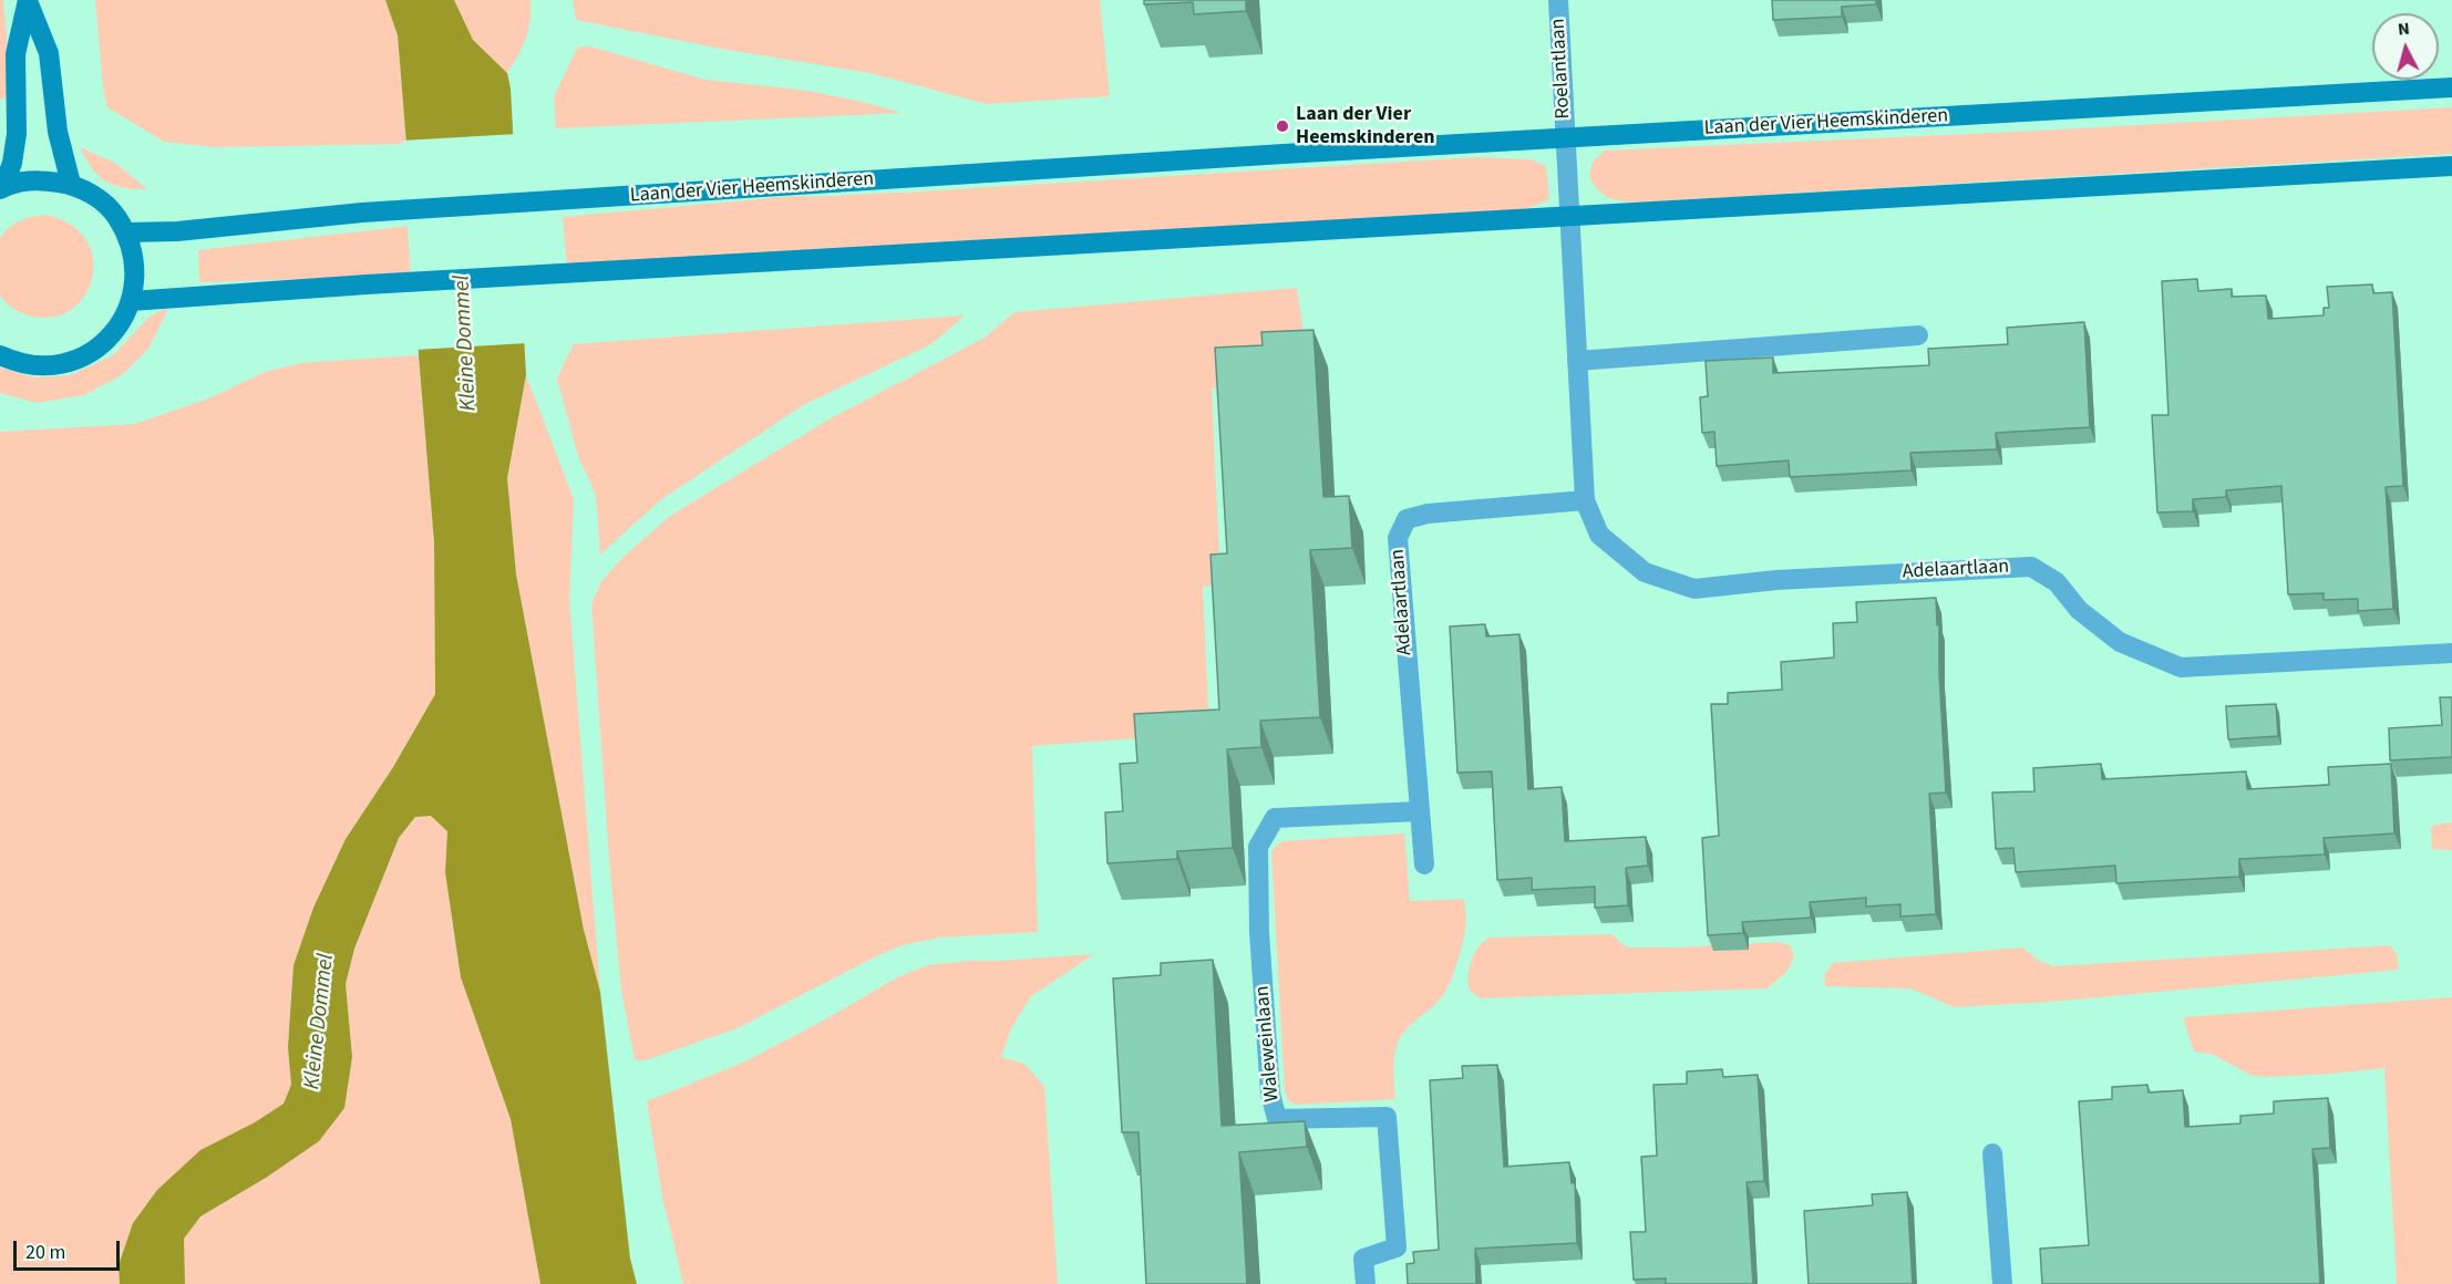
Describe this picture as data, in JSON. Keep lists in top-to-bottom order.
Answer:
{
  "streets": {
    "street": [
      "Roelantlaan",
      "Laan der Vier Heemskinderen",
      "Adelaartlaan",
      "Waleweinlaan"
    ]
  },
  "crossings": [
    ["Roelantlaan", "Laan der Vier Heemskinderen"],
    ["Roelantlaan", "Adelaartlaan"],
    ["Adelaartlaan", "Waleweinlaan"]
  ],
  "water": ["Kleine Dommel"],
  "places": ["Laan der Vier Heemskinderen"],
  "scale_bar": "20 m",
  "north": "top"
}
